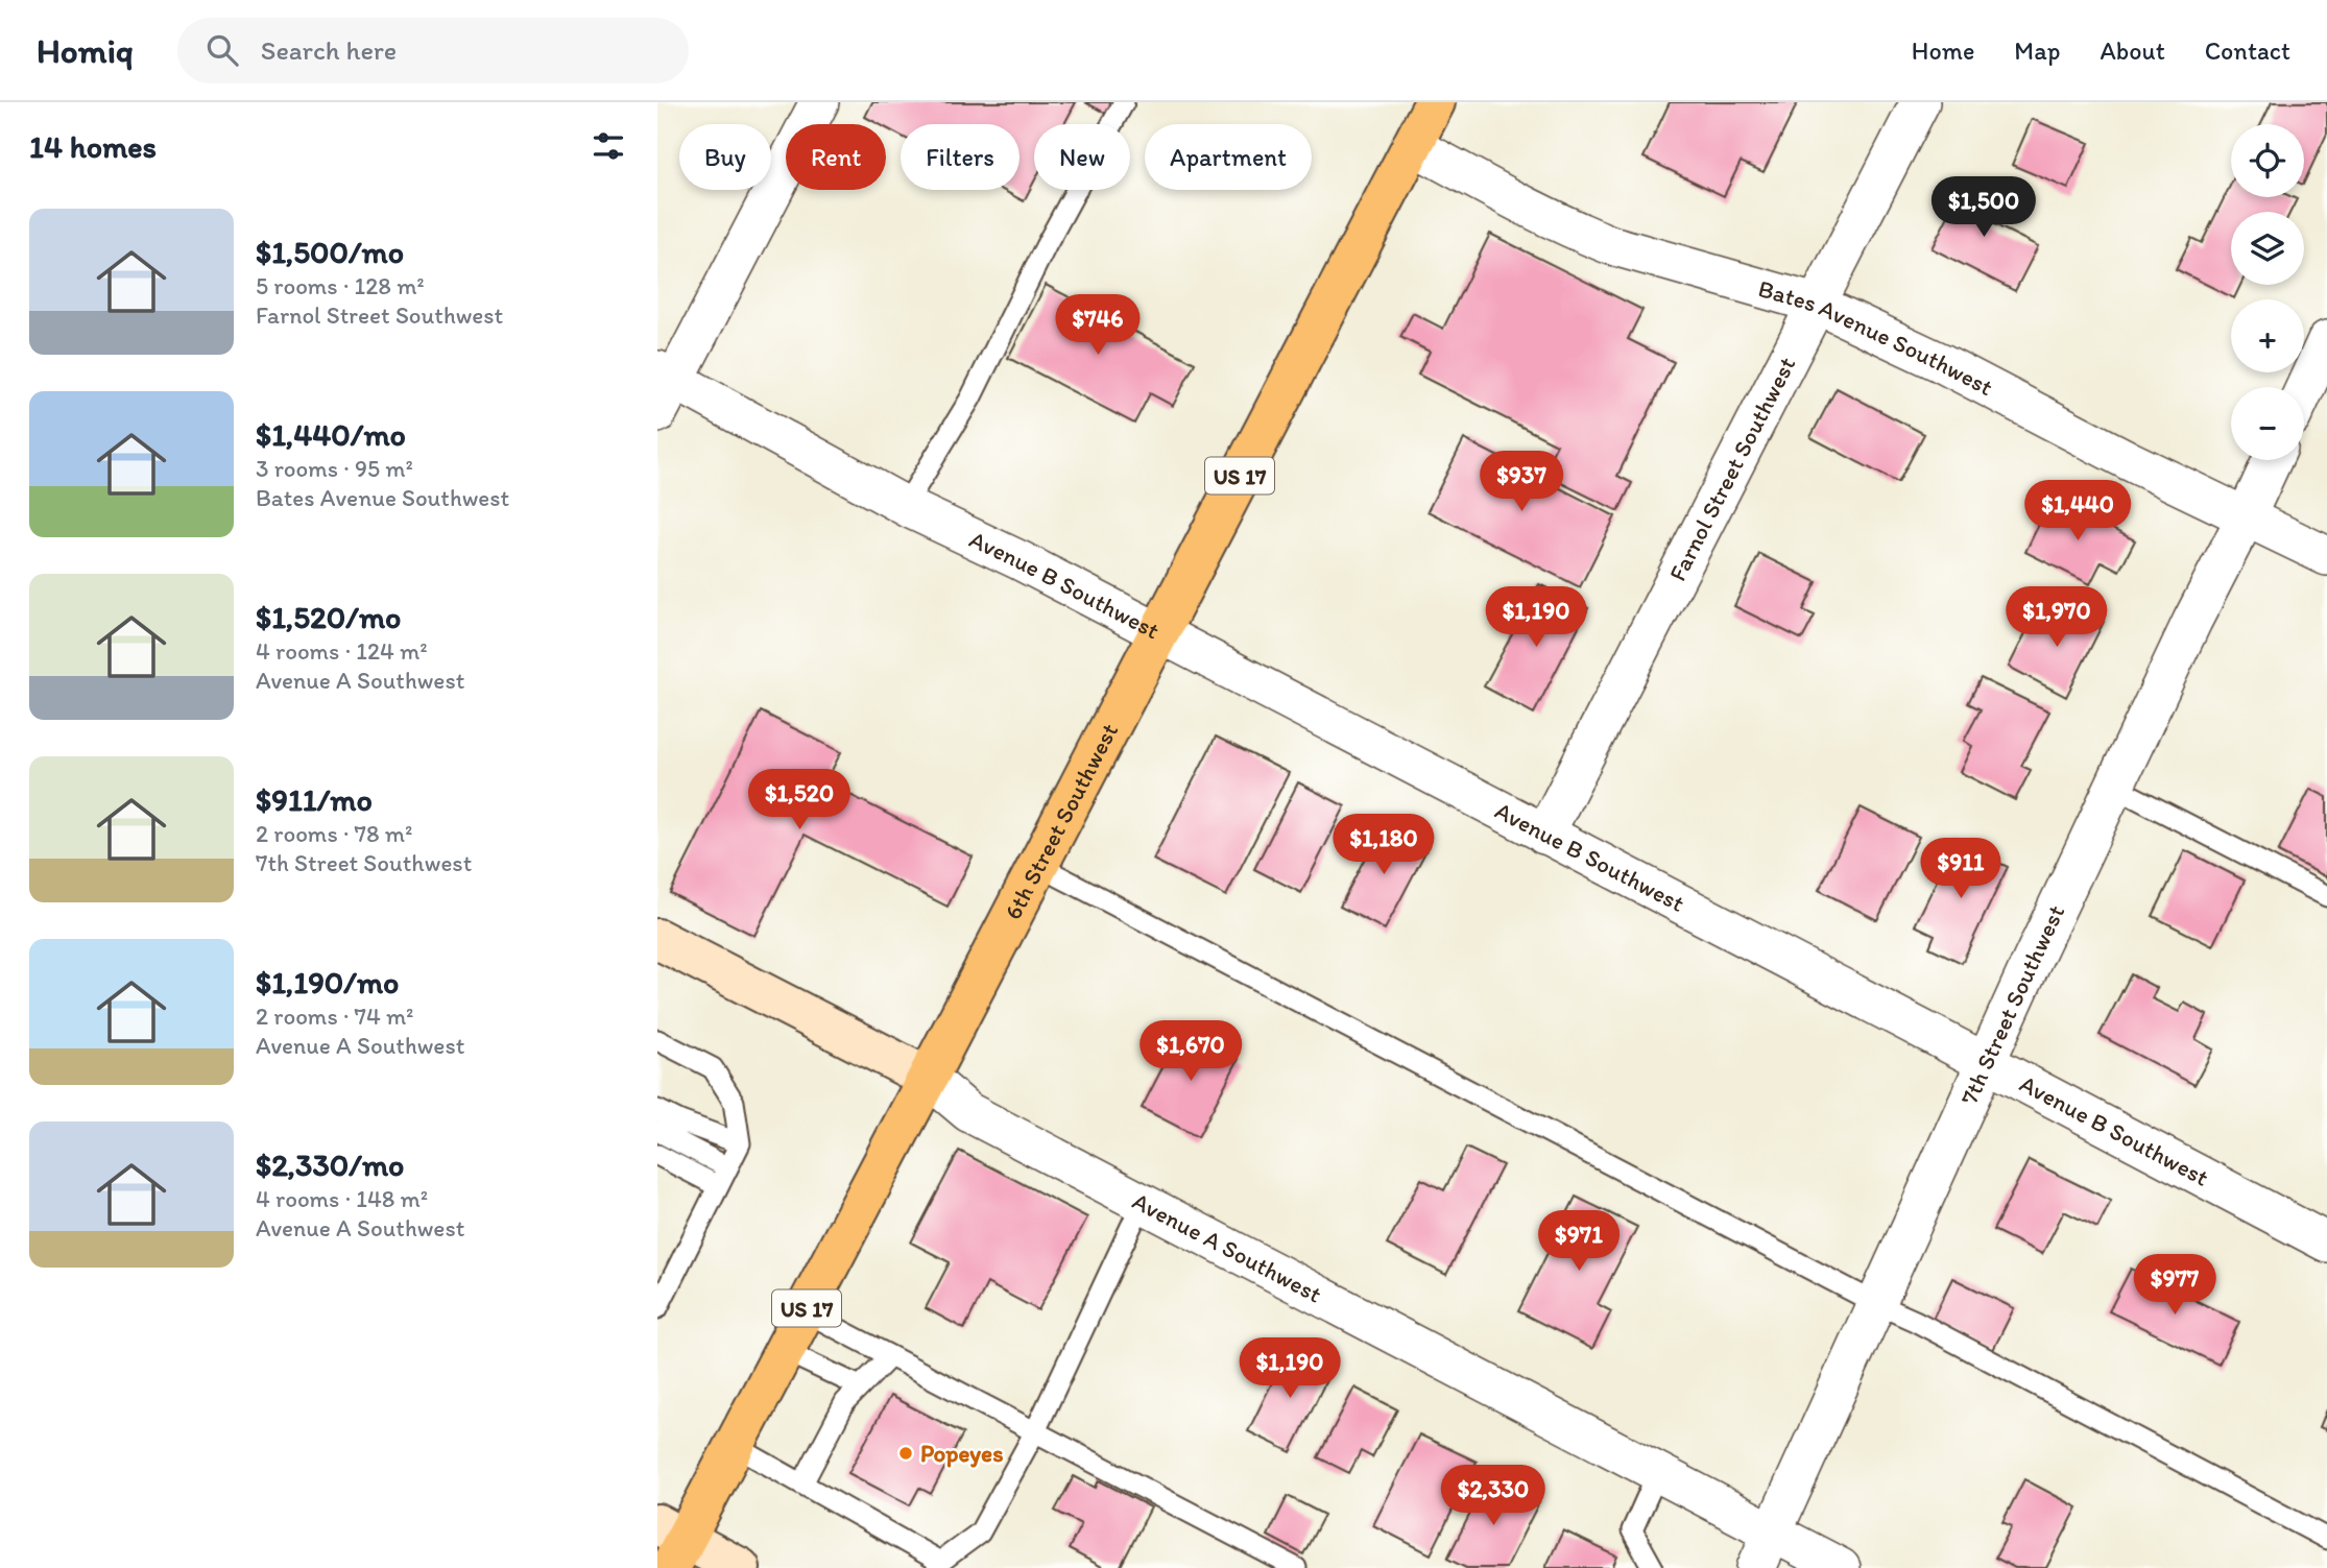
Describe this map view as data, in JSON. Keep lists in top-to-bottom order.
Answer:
{
  "streets": {
    "highway": ["US 17", "6th Street Southwest"],
    "street": [
      "Bates Avenue Southwest",
      "Farnol Street Southwest",
      "Avenue B Southwest",
      "7th Street Southwest",
      "Avenue A Southwest"
    ]
  },
  "crossings": [
    ["Bates Avenue Southwest", "Farnol Street Southwest"],
    ["Bates Avenue Southwest", "6th Street Southwest"],
    ["Bates Avenue Southwest", "7th Street Southwest"],
    ["Farnol Street Southwest", "Avenue B Southwest"],
    ["Avenue B Southwest", "6th Street Southwest"],
    ["Avenue B Southwest", "7th Street Southwest"],
    ["6th Street Southwest", "Avenue A Southwest"],
    ["7th Street Southwest", "Avenue A Southwest"]
  ],
  "places": ["Popeyes"],
  "page": {
    "header": "Homiq",
    "search": "Search here",
    "nav": [
      "Home",
      "Map",
      "About",
      "Contact"
    ],
    "heading": "14 homes",
    "map_buttons": ["+", "−"],
    "chip": [
      "Buy",
      "Rent",
      "Filters",
      "New",
      "Apartment"
    ],
    "price": [
      "$1,500",
      "$746",
      "$937",
      "$1,440",
      "$1,190",
      "$1,970",
      "$1,520",
      "$1,180",
      "$911",
      "$1,670",
      "$971",
      "$977",
      "$1,190",
      "$2,330"
    ],
    "list": [
      {
        "name": "$1,500/mo",
        "note": "5 rooms · 128 m² · Farnol Street Southwest"
      },
      {
        "name": "$1,440/mo",
        "note": "3 rooms · 95 m² · Bates Avenue Southwest"
      },
      {
        "name": "$1,520/mo",
        "note": "4 rooms · 124 m² · Avenue A Southwest"
      },
      {
        "name": "$911/mo",
        "note": "2 rooms · 78 m² · 7th Street Southwest"
      },
      {
        "name": "$1,190/mo",
        "note": "2 rooms · 74 m² · Avenue A Southwest"
      },
      {
        "name": "$2,330/mo",
        "note": "4 rooms · 148 m² · Avenue A Southwest"
      }
    ]
  }
}
